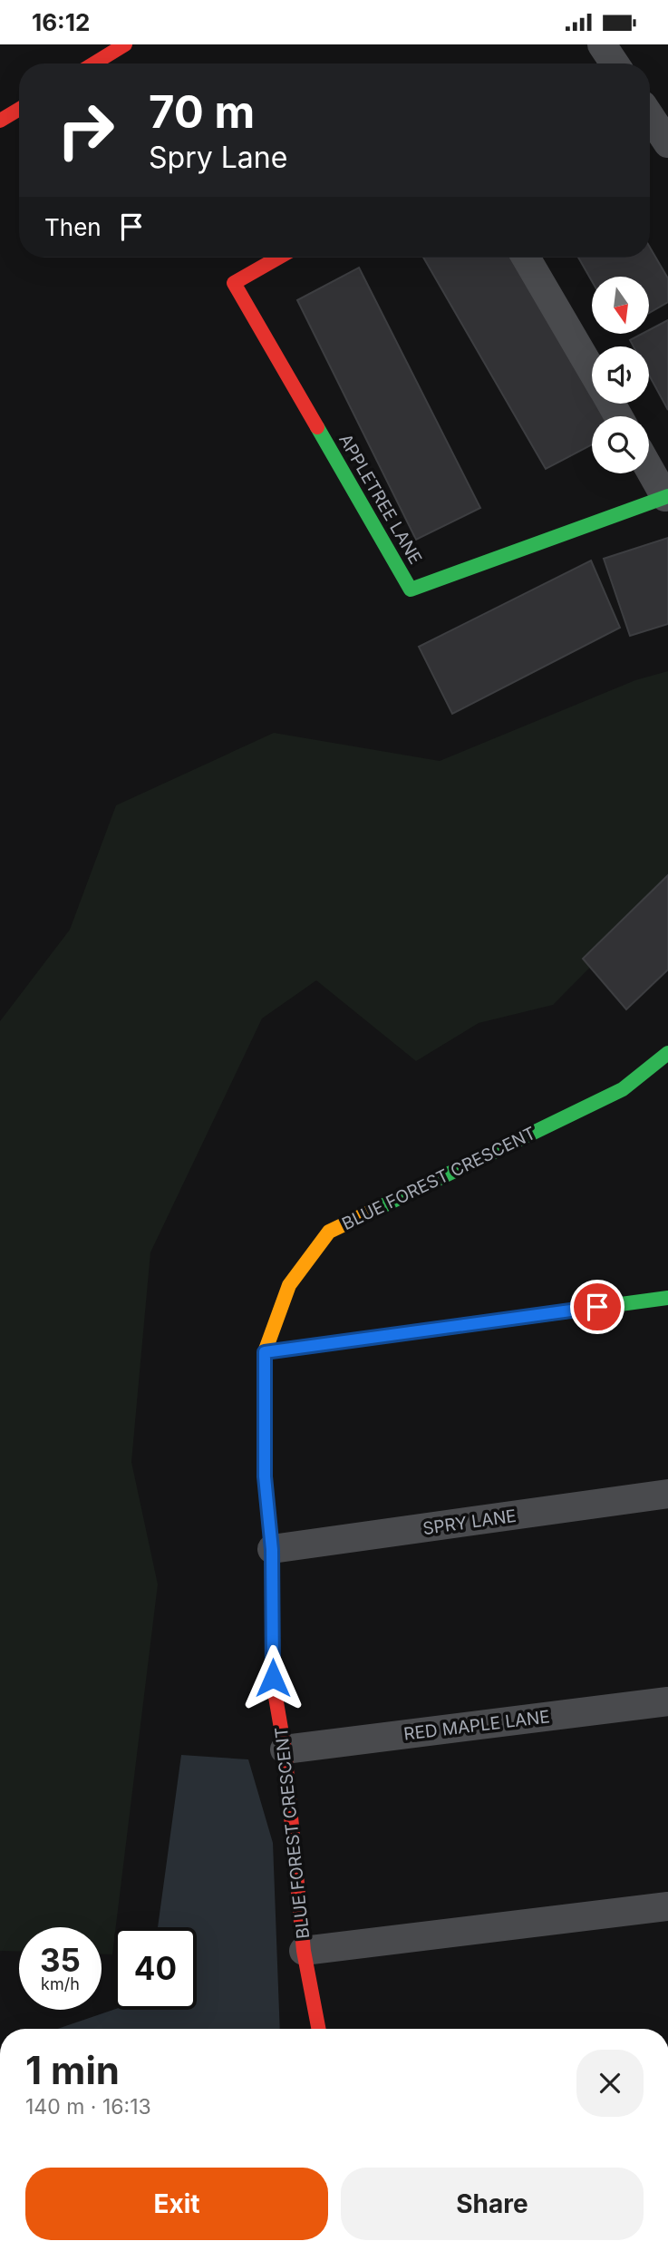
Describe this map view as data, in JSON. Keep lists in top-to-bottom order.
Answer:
{
  "streets": {
    "street": [
      "APPLETREE LANE",
      "BLUE FOREST CRESCENT",
      "SPRY LANE",
      "RED MAPLE LANE"
    ]
  },
  "crossings": [
    ["BLUE FOREST CRESCENT", "SPRY LANE"],
    ["BLUE FOREST CRESCENT", "RED MAPLE LANE"]
  ],
  "north": "bottom",
  "page": {
    "status": "16:12",
    "turn": ["70 m", "Spry Lane"],
    "then": "Then",
    "speed": "35 km/h",
    "limit": "40",
    "heading": ["1 min", "140 m · 16:13"],
    "buttons": ["Exit", "Share"]
  }
}
